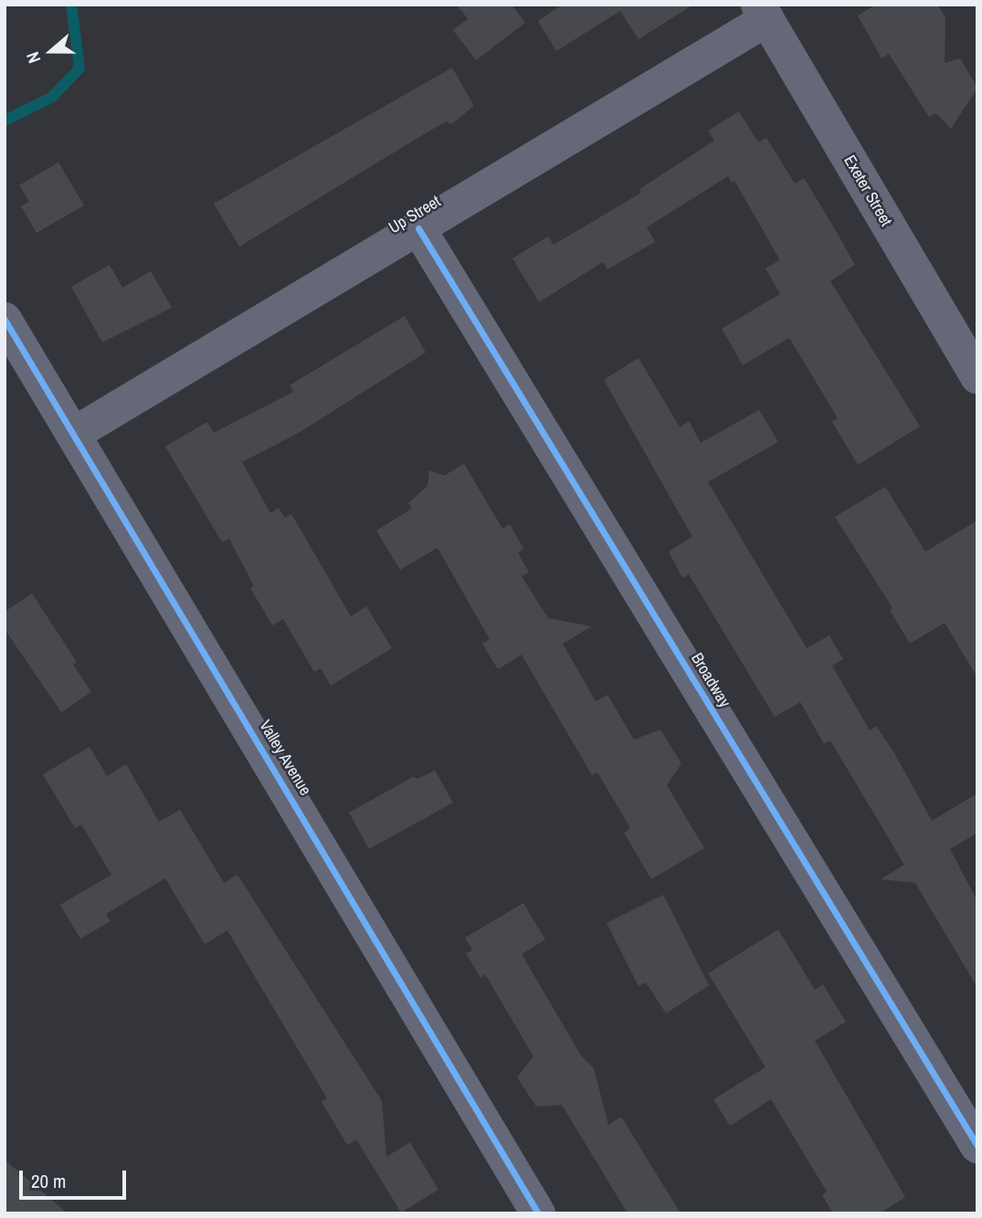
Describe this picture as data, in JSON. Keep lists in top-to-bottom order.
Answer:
{
  "streets": {
    "street": [
      "Exeter Street",
      "Up Street",
      "Broadway",
      "Valley Avenue"
    ]
  },
  "crossings": [
    ["Exeter Street", "Up Street"],
    ["Up Street", "Broadway"],
    ["Up Street", "Valley Avenue"]
  ],
  "scale_bar": "20 m",
  "north": "left"
}
